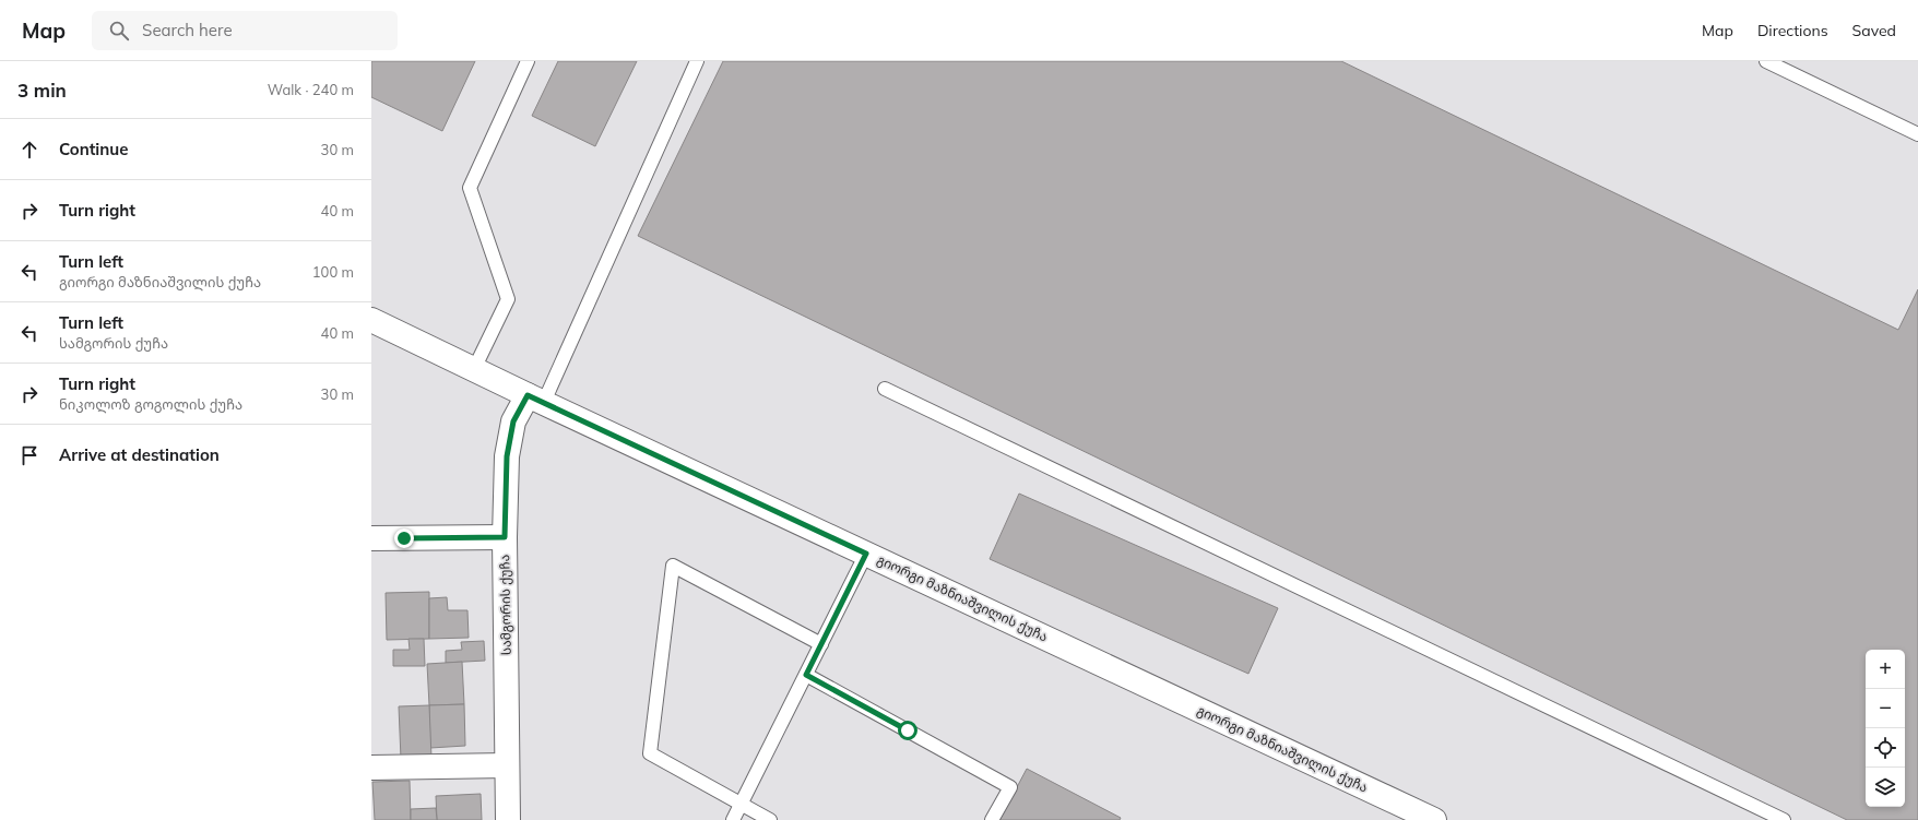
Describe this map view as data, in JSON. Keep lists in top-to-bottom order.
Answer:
{
  "streets": {
    "street": ["გიორგი მაზნიაშვილის ქუჩა", "სამგორის ქუჩა"]
  },
  "crossings": [
    ["გიორგი მაზნიაშვილის ქუჩა", "სამგორის ქუჩა"]
  ],
  "page": {
    "header": "Map",
    "search": "Search here",
    "nav": ["Map", "Directions", "Saved"],
    "heading": ["3 min", "Walk · 240 m"],
    "list": [
      ["Continue", "30 m"],
      ["Turn right", "40 m"],
      ["Turn left", "გიორგი მაზნიაშვილის ქუჩა", "100 m"],
      ["Turn left", "სამგორის ქუჩა", "40 m"],
      ["Turn right", "ნიკოლოზ გოგოლის ქუჩა", "30 m"],
      "Arrive at destination"
    ],
    "map_buttons": ["+", "−"]
  }
}
